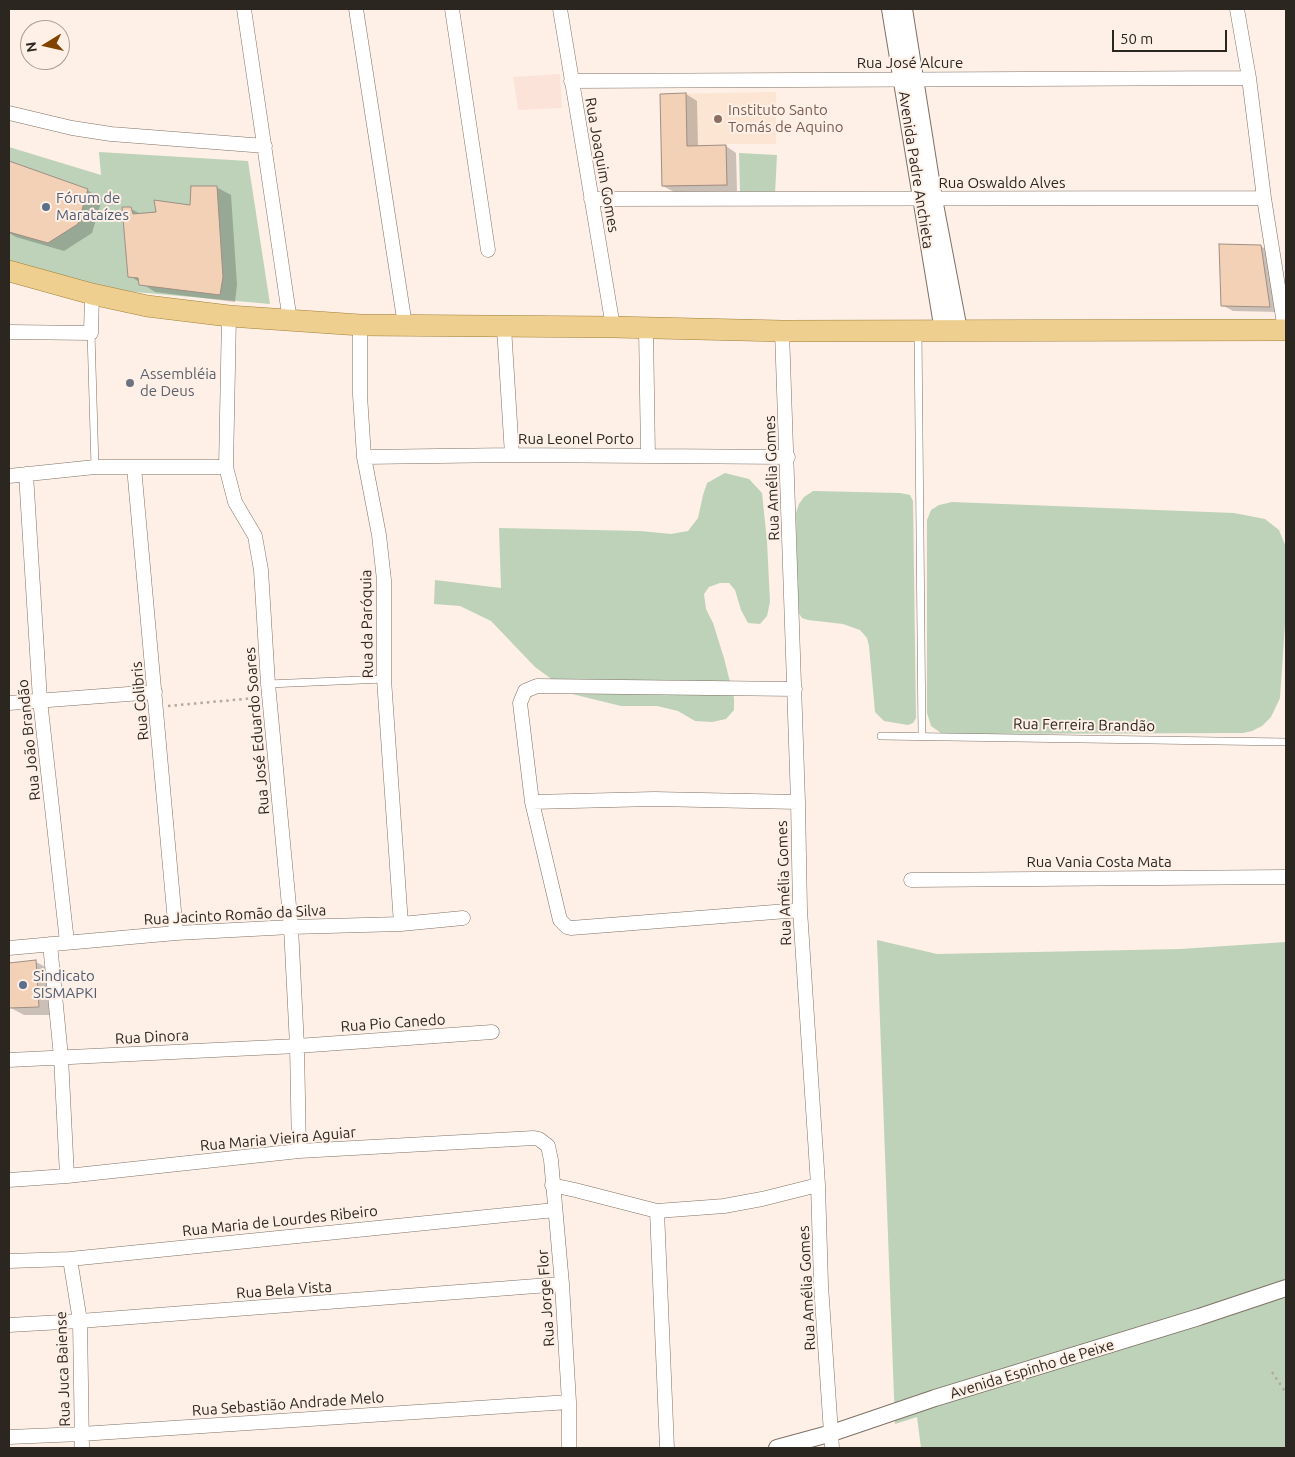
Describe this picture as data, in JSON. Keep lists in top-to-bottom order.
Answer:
{
  "streets": {
    "street": [
      "Rua José Alcure",
      "Rua Joaquim Gomes",
      "Avenida Padre Anchieta",
      "Rua Oswaldo Alves",
      "Rua Leonel Porto",
      "Rua Amélia Gomes",
      "Rua da Paróquia",
      "Rua Colibris",
      "Rua José Eduardo Soares",
      "Rua João Brandão",
      "Rua Vania Costa Mata",
      "Rua Jacinto Romão da Silva",
      "Rua Pio Canedo",
      "Rua Dinora",
      "Rua Maria Vieira Aguiar",
      "Rua Maria de Lourdes Ribeiro",
      "Rua Bela Vista",
      "Rua Jorge Flor",
      "Rua Juca Baiense",
      "Avenida Espinho de Peixe",
      "Rua Sebastião Andrade Melo"
    ],
    "lane": ["Rua Ferreira Brandão"]
  },
  "crossings": [
    ["Rua José Alcure", "Rua Joaquim Gomes"],
    ["Rua José Alcure", "Avenida Padre Anchieta"],
    ["Rua Joaquim Gomes", "Rua Oswaldo Alves"],
    ["Avenida Padre Anchieta", "Rua Oswaldo Alves"],
    ["Rua Leonel Porto", "Rua Amélia Gomes"],
    ["Rua Leonel Porto", "Rua da Paróquia"],
    ["Rua Amélia Gomes", "Avenida Espinho de Peixe"],
    ["Rua da Paróquia", "Rua Jacinto Romão da Silva"],
    ["Rua Colibris", "Rua Jacinto Romão da Silva"],
    ["Rua José Eduardo Soares", "Rua Jacinto Romão da Silva"],
    ["Rua José Eduardo Soares", "Rua Pio Canedo"],
    ["Rua José Eduardo Soares", "Rua Dinora"],
    ["Rua José Eduardo Soares", "Rua Maria Vieira Aguiar"],
    ["Rua João Brandão", "Rua Jacinto Romão da Silva"],
    ["Rua Pio Canedo", "Rua Dinora"],
    ["Rua Maria Vieira Aguiar", "Rua Jorge Flor"],
    ["Rua Maria de Lourdes Ribeiro", "Rua Jorge Flor"],
    ["Rua Maria de Lourdes Ribeiro", "Rua Juca Baiense"],
    ["Rua Bela Vista", "Rua Jorge Flor"],
    ["Rua Bela Vista", "Rua Juca Baiense"],
    ["Rua Jorge Flor", "Rua Sebastião Andrade Melo"],
    ["Rua Juca Baiense", "Rua Sebastião Andrade Melo"]
  ],
  "places": [
    "Instituto Santo Tomás de Aquino",
    "Fórum de Marataízes",
    "Assembléia de Deus",
    "Sindicato SISMAPKI"
  ],
  "scale_bar": "50 m",
  "north": "left"
}
